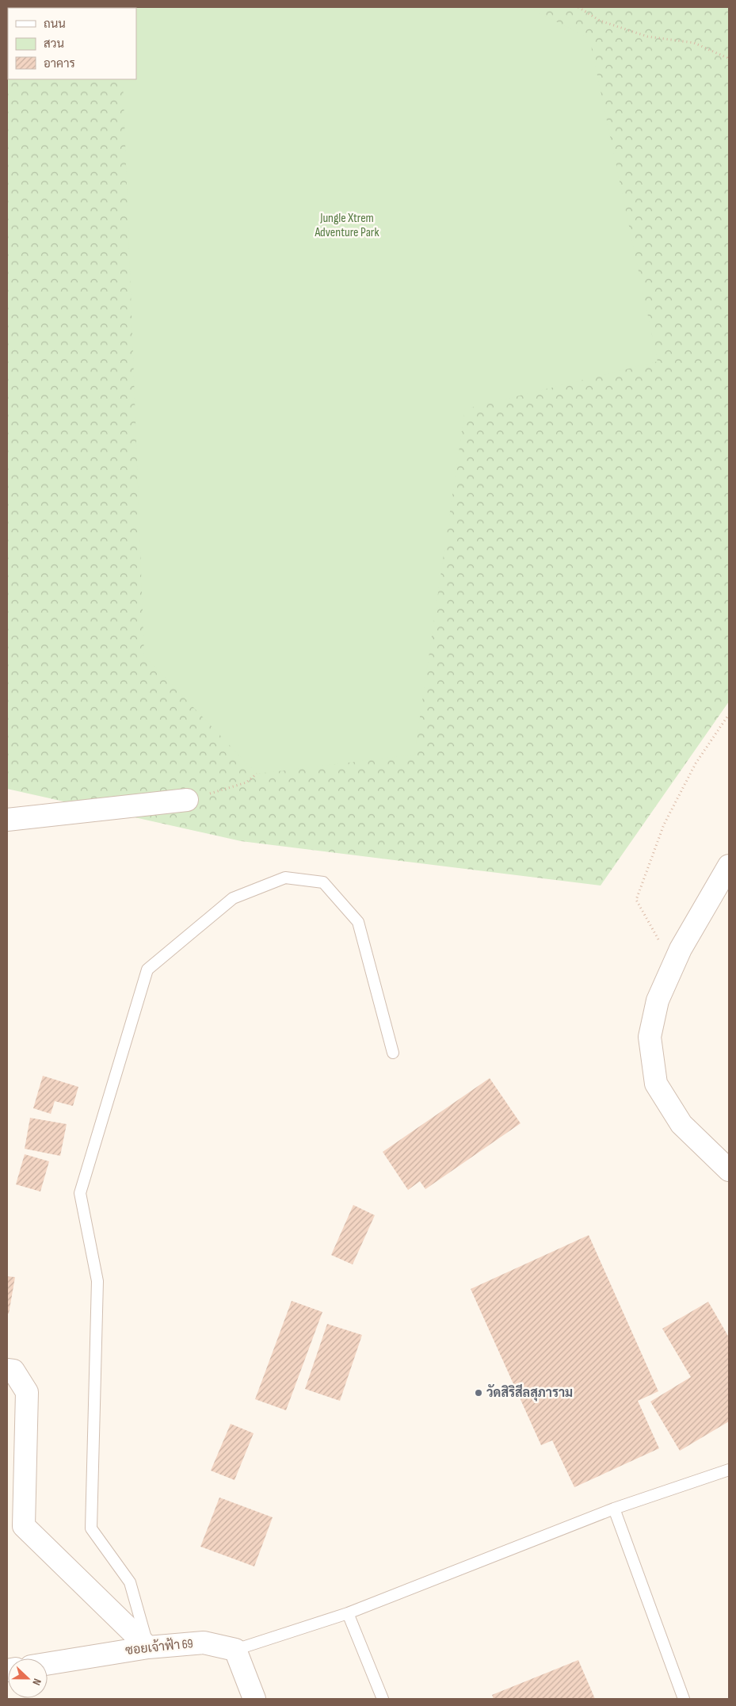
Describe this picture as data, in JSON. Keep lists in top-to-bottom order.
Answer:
{
  "streets": {
    "street": ["ซอยเจ้าฟ้า 69"]
  },
  "parks": ["Jungle Xtrem Adventure Park"],
  "places": ["วัดสิริสีลสุภาราม"],
  "legend": ["ถนน", "สวน", "อาคาร"],
  "north": "right"
}
